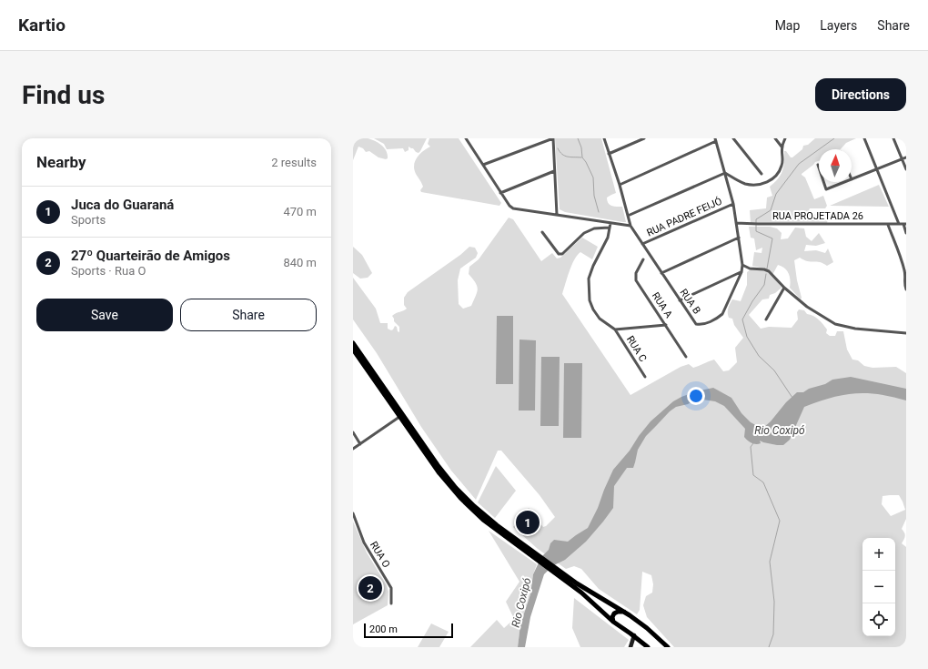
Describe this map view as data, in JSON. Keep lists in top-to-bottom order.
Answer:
{
  "streets": {
    "street": [
      "RUA PROJETADA 26",
      "RUA PADRE FEIJÓ",
      "RUA B",
      "RUA A",
      "RUA C",
      "RUA O"
    ]
  },
  "crossings": [
    ["RUA PADRE FEIJÓ", "RUA B"]
  ],
  "water": ["Rio Coxipó"],
  "scale_bar": "200 m",
  "north": "top",
  "page": {
    "header": "Kartio",
    "nav": ["Map", "Layers", "Share"],
    "buttons": [
      "Directions",
      ["Save", "Share"]
    ],
    "title": "Find us",
    "heading": ["Nearby", "2 results"],
    "list": [
      {
        "mark": "1",
        "name": "Juca do Guaraná",
        "note": "Sports",
        "value": "470 m"
      },
      {
        "mark": "2",
        "name": "27º Quarteirão de Amigos",
        "note": "Sports · Rua O",
        "value": "840 m"
      }
    ],
    "pins": ["1", "2"],
    "map_buttons": ["+", "−"],
    "scale": "200 m"
  }
}
